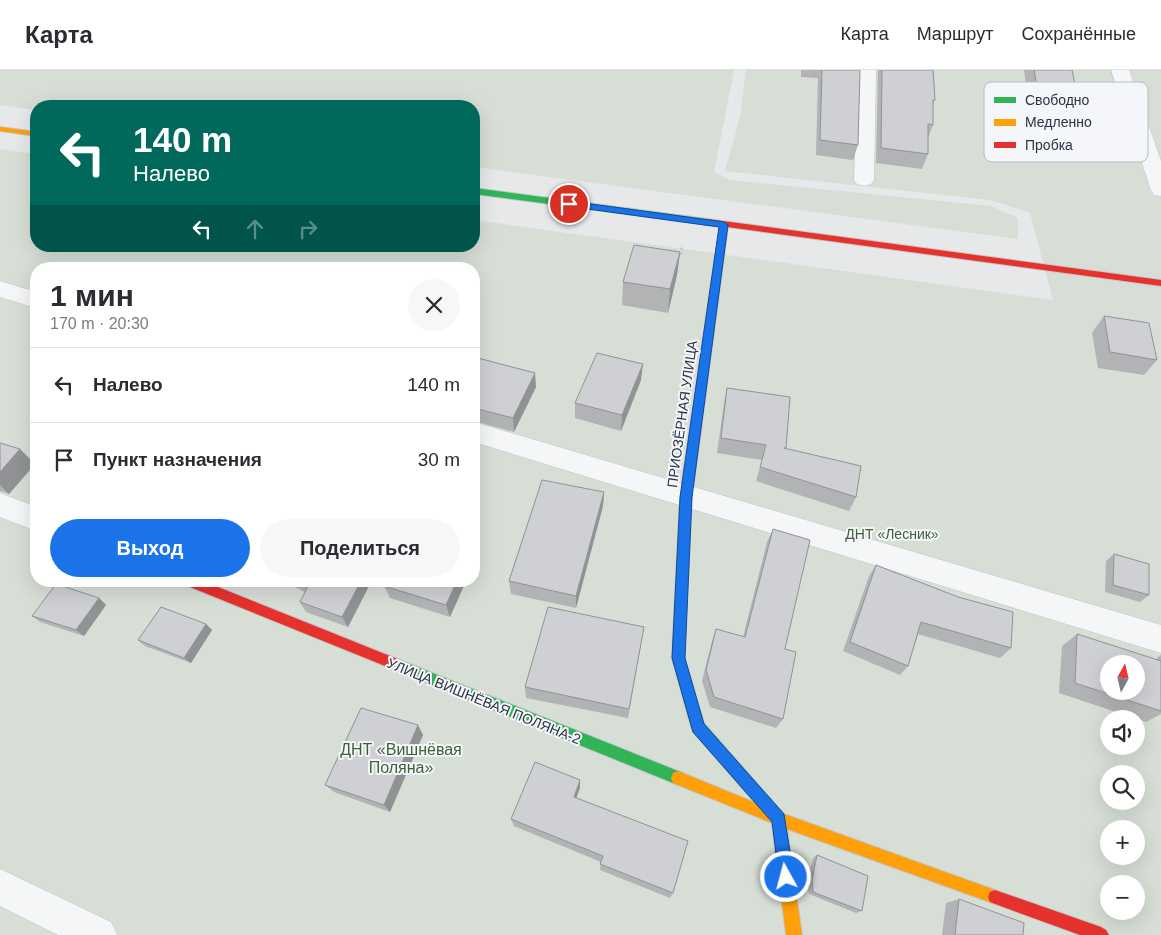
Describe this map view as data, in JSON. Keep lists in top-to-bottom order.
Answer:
{
  "streets": {
    "street": ["ПРИОЗЁРНАЯ УЛИЦА", "УЛИЦА ВИШНЁВАЯ ПОЛЯНА-2"]
  },
  "crossings": [
    ["ПРИОЗЁРНАЯ УЛИЦА", "УЛИЦА ВИШНЁВАЯ ПОЛЯНА-2"]
  ],
  "parks": ["ДНТ «Лесник»", "ДНТ «Вишнёвая Поляна»"],
  "legend": ["Свободно", "Медленно", "Пробка"],
  "north": "top",
  "page": {
    "header": "Карта",
    "nav": ["Карта", "Маршрут", "Сохранённые"],
    "turn": ["140 m", "Налево"],
    "heading": ["1 мин", "170 m · 20:30"],
    "list": [
      {
        "name": "Налево",
        "value": "140 m"
      },
      {
        "name": "Пункт назначения",
        "value": "30 m"
      }
    ],
    "buttons": ["Выход", "Поделиться"],
    "map_buttons": ["+", "−"]
  }
}
